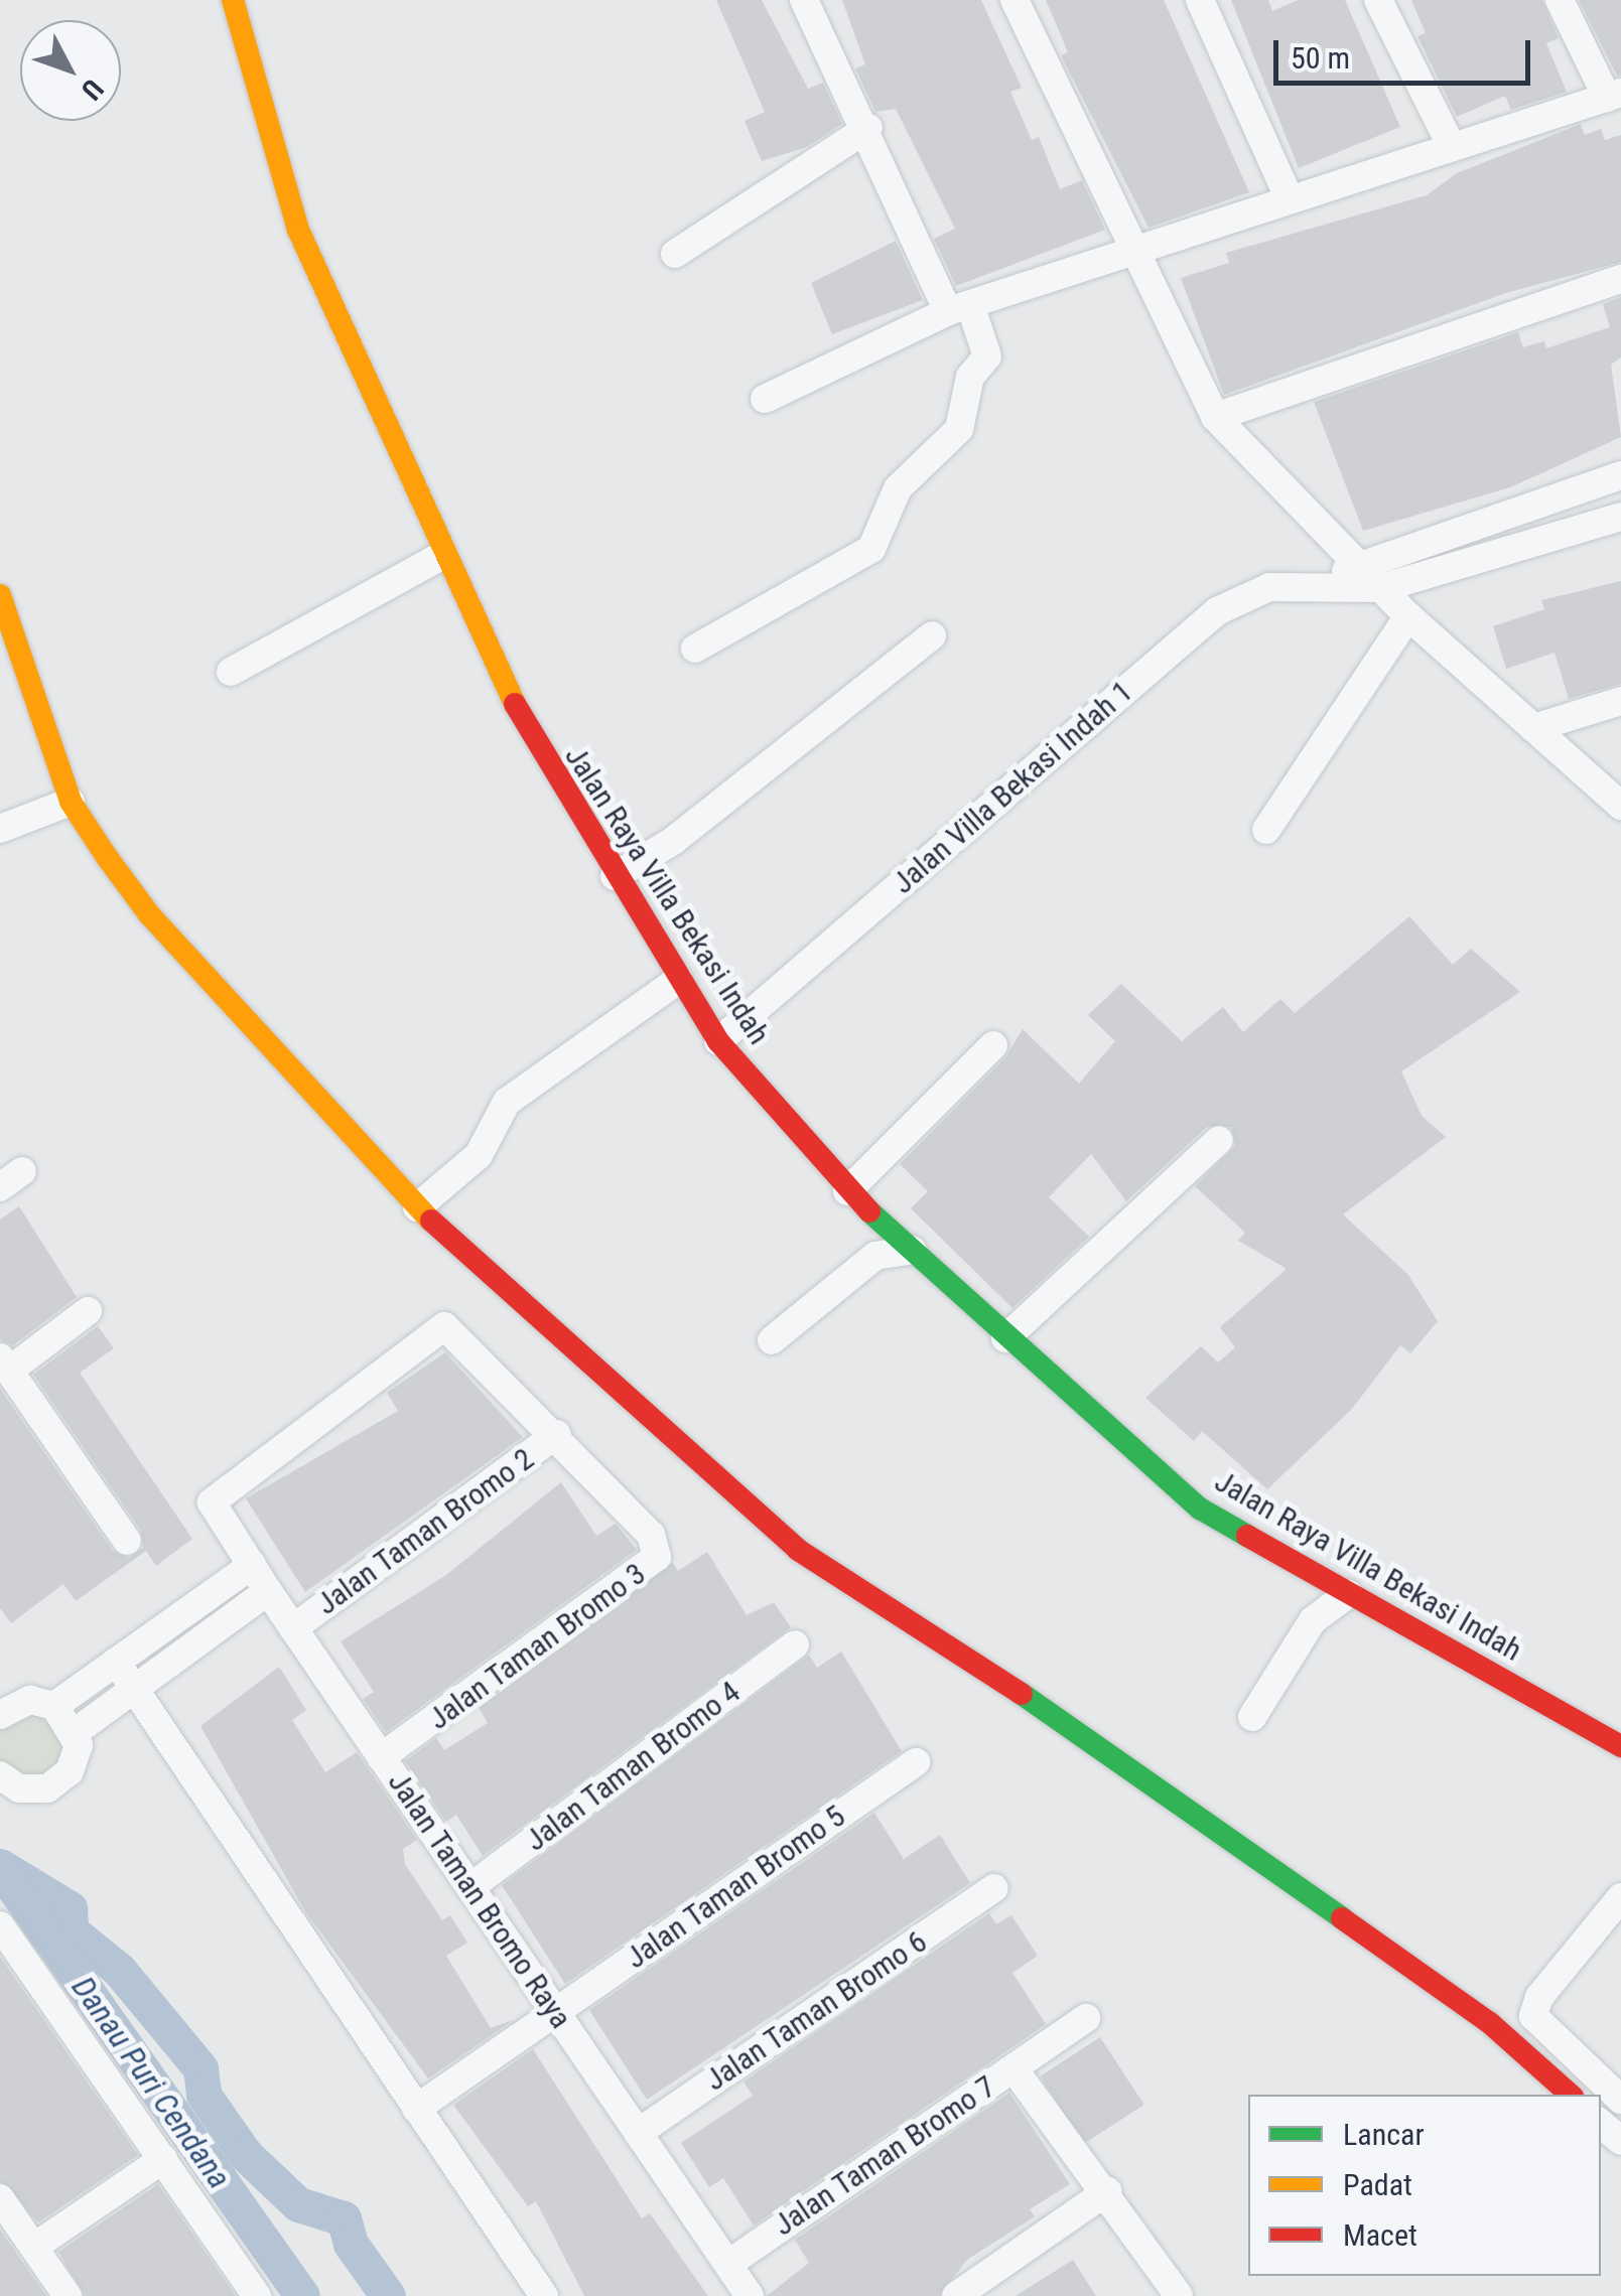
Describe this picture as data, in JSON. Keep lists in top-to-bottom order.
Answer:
{
  "streets": {
    "main road": ["Jalan Raya Villa Bekasi Indah"],
    "street": [
      "Jalan Villa Bekasi Indah 1",
      "Jalan Taman Bromo 2",
      "Jalan Taman Bromo 3",
      "Jalan Taman Bromo 4",
      "Jalan Taman Bromo 5",
      "Jalan Taman Bromo Raya",
      "Jalan Taman Bromo 6",
      "Jalan Taman Bromo 7"
    ]
  },
  "crossings": [
    ["Jalan Villa Bekasi Indah 1", "Jalan Raya Villa Bekasi Indah"],
    ["Jalan Taman Bromo 2", "Jalan Taman Bromo 3"],
    ["Jalan Taman Bromo 2", "Jalan Taman Bromo Raya"],
    ["Jalan Taman Bromo 3", "Jalan Taman Bromo Raya"],
    ["Jalan Taman Bromo 4", "Jalan Taman Bromo Raya"],
    ["Jalan Taman Bromo 5", "Jalan Taman Bromo Raya"],
    ["Jalan Taman Bromo Raya", "Jalan Taman Bromo 6"],
    ["Jalan Taman Bromo Raya", "Jalan Taman Bromo 7"]
  ],
  "water": ["Danau Puri Cendana"],
  "legend": ["Lancar", "Padat", "Macet"],
  "scale_bar": "50 m",
  "north": "bottom right"
}
